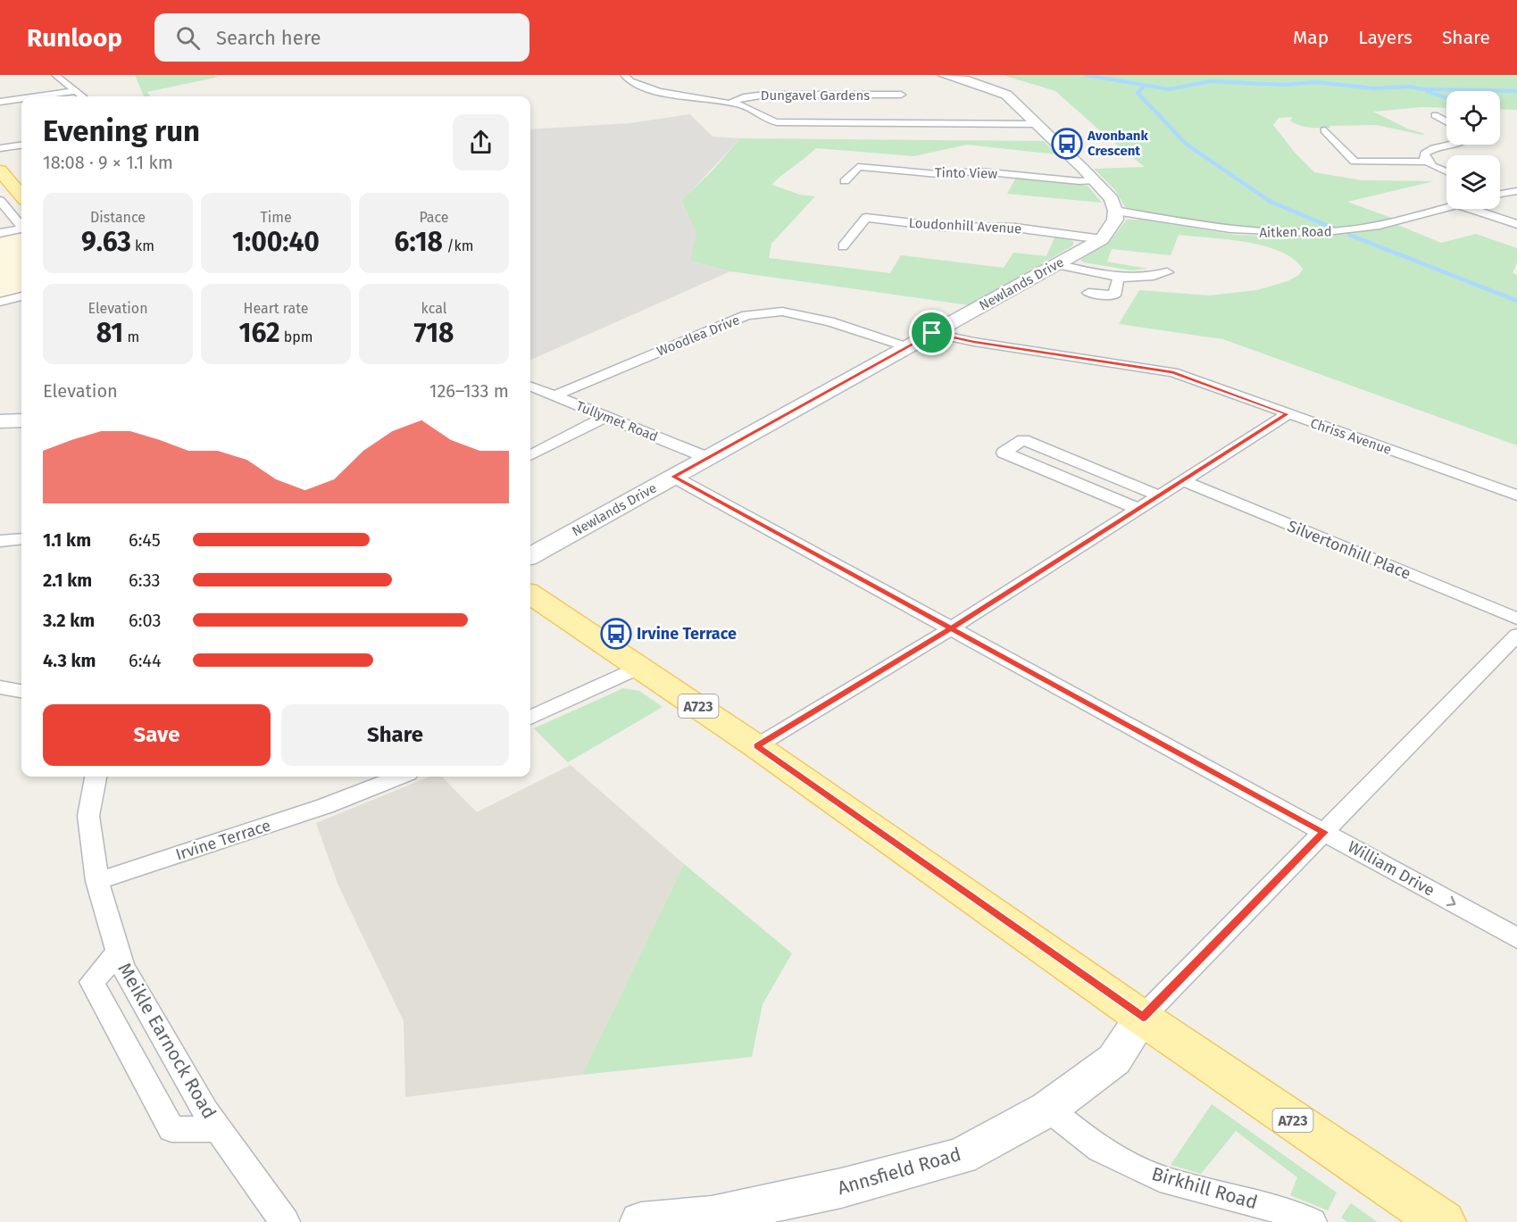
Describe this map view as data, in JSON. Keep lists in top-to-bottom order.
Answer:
{
  "streets": {
    "main road": ["A723"],
    "street": [
      "Dungavel Gardens",
      "Tinto View",
      "Loudonhill Avenue",
      "Aitken Road",
      "Newlands Drive",
      "Woodlea Drive",
      "Tullymet Road",
      "Chriss Avenue",
      "Silvertonhill Place",
      "Irvine Terrace",
      "William Drive",
      "Meikle Earnock Road",
      "Annsfield Road",
      "Birkhill Road"
    ]
  },
  "crossings": [
    ["Loudonhill Avenue", "Newlands Drive"],
    ["Newlands Drive", "Woodlea Drive"],
    ["Newlands Drive", "Tullymet Road"],
    ["Newlands Drive", "Chriss Avenue"],
    ["Newlands Drive", "William Drive"],
    ["Woodlea Drive", "Tullymet Road"],
    ["A723", "Annsfield Road"],
    ["Irvine Terrace", "Meikle Earnock Road"],
    ["Annsfield Road", "Birkhill Road"]
  ],
  "places": {
    "bus stop": ["Avonbank Crescent", "Irvine Terrace"]
  },
  "page": {
    "header": "Runloop",
    "search": "Search here",
    "nav": ["Map", "Layers", "Share"],
    "heading": ["Evening run", "18:08 · 9 × 1.1 km"],
    "stats": [
      ["Distance", "9.63 km"],
      ["Time", "1:00:40"],
      ["Pace", "6:18 /km"],
      ["Elevation", "81 m"],
      ["Heart rate", "162 bpm"],
      ["kcal", "718"]
    ],
    "chart": ["Elevation", "126–133 m"],
    "list": [
      {
        "name": "1.1 km",
        "note": "6:45"
      },
      {
        "name": "2.1 km",
        "note": "6:33"
      },
      {
        "name": "3.2 km",
        "note": "6:03"
      },
      {
        "name": "4.3 km",
        "note": "6:44"
      }
    ],
    "buttons": ["Save", "Share"]
  }
}
